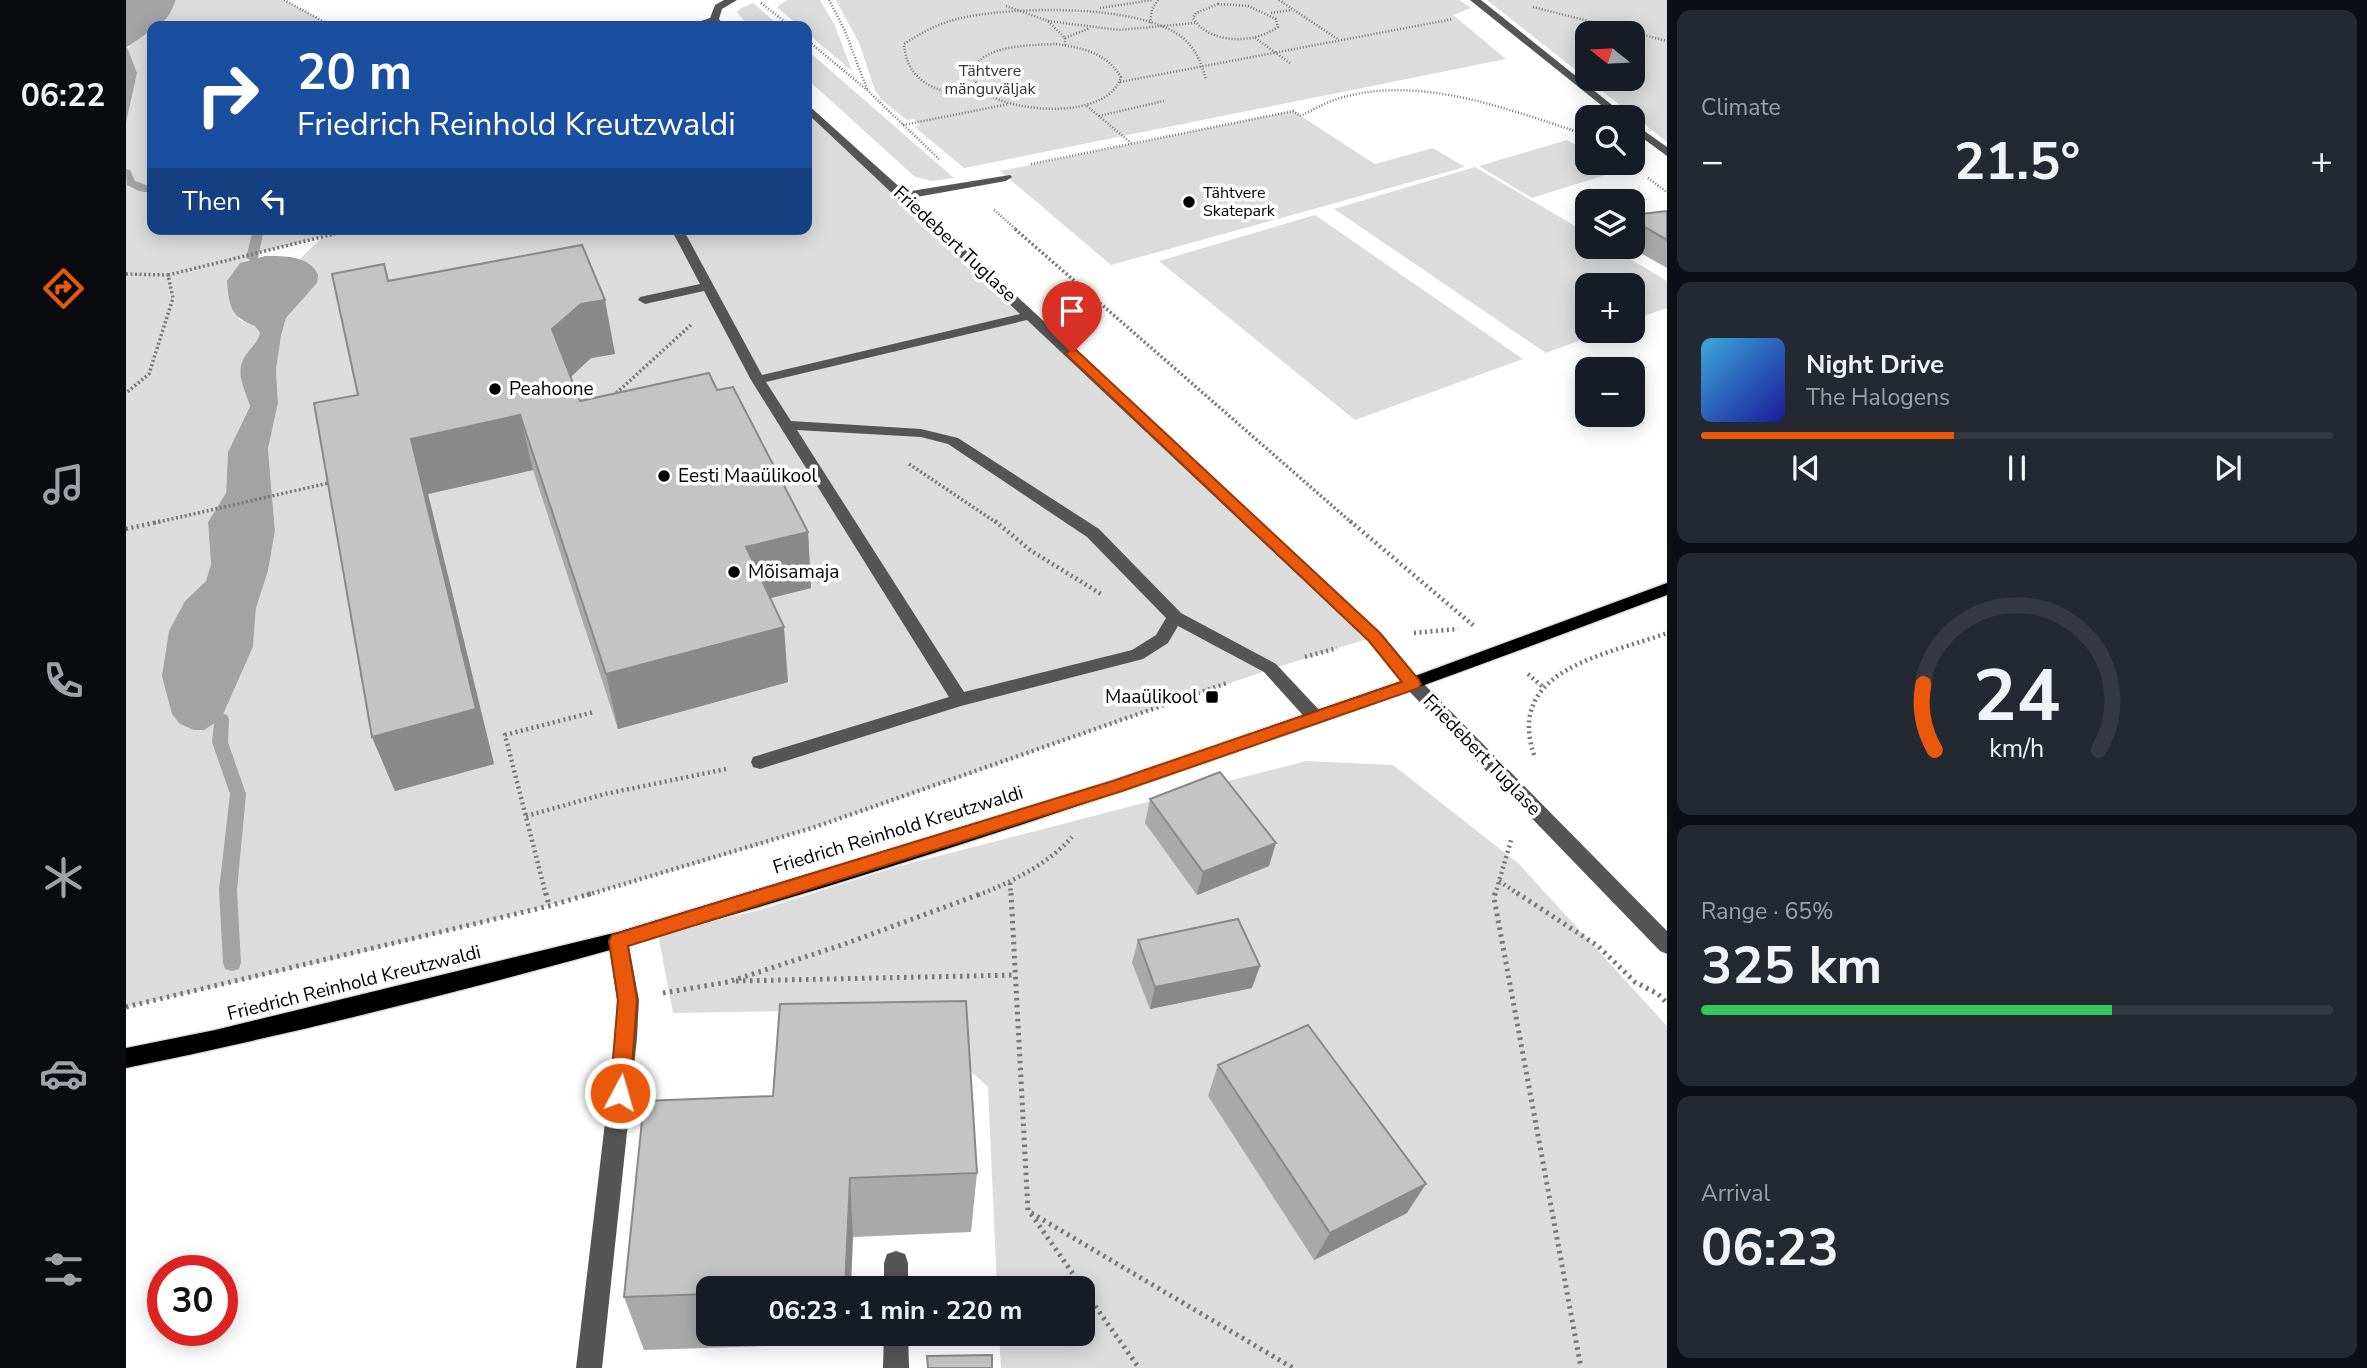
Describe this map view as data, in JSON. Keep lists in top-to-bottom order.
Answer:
{
  "streets": {
    "main road": ["Friedrich Reinhold Kreutzwaldi"],
    "street": ["Friedebert Tuglase"]
  },
  "crossings": [
    ["Friedebert Tuglase", "Friedrich Reinhold Kreutzwaldi"]
  ],
  "parks": ["Tähtvere mänguväljak"],
  "places": {
    "other": [
      "Tähtvere Skatepark",
      "Peahoone",
      "Eesti Maaülikool",
      "Mõisamaja"
    ],
    "transit": ["Maaülikool"]
  },
  "north": "left",
  "page": {
    "tabs": "06:22",
    "tile": [
      "Climate",
      ["Range · 65%", "325 km"],
      ["Arrival", "06:23"]
    ],
    "map_buttons": ["+", "−"],
    "turn": ["20 m", "Friedrich Reinhold Kreutzwaldi"],
    "heat": ["−", "21.5°", "+"],
    "then": "Then",
    "song": ["Night Drive", "The Halogens"],
    "limit": "30",
    "trip": "06:23 · 1 min · 220 m",
    "gauge": ["24", "km/h"]
  }
}
